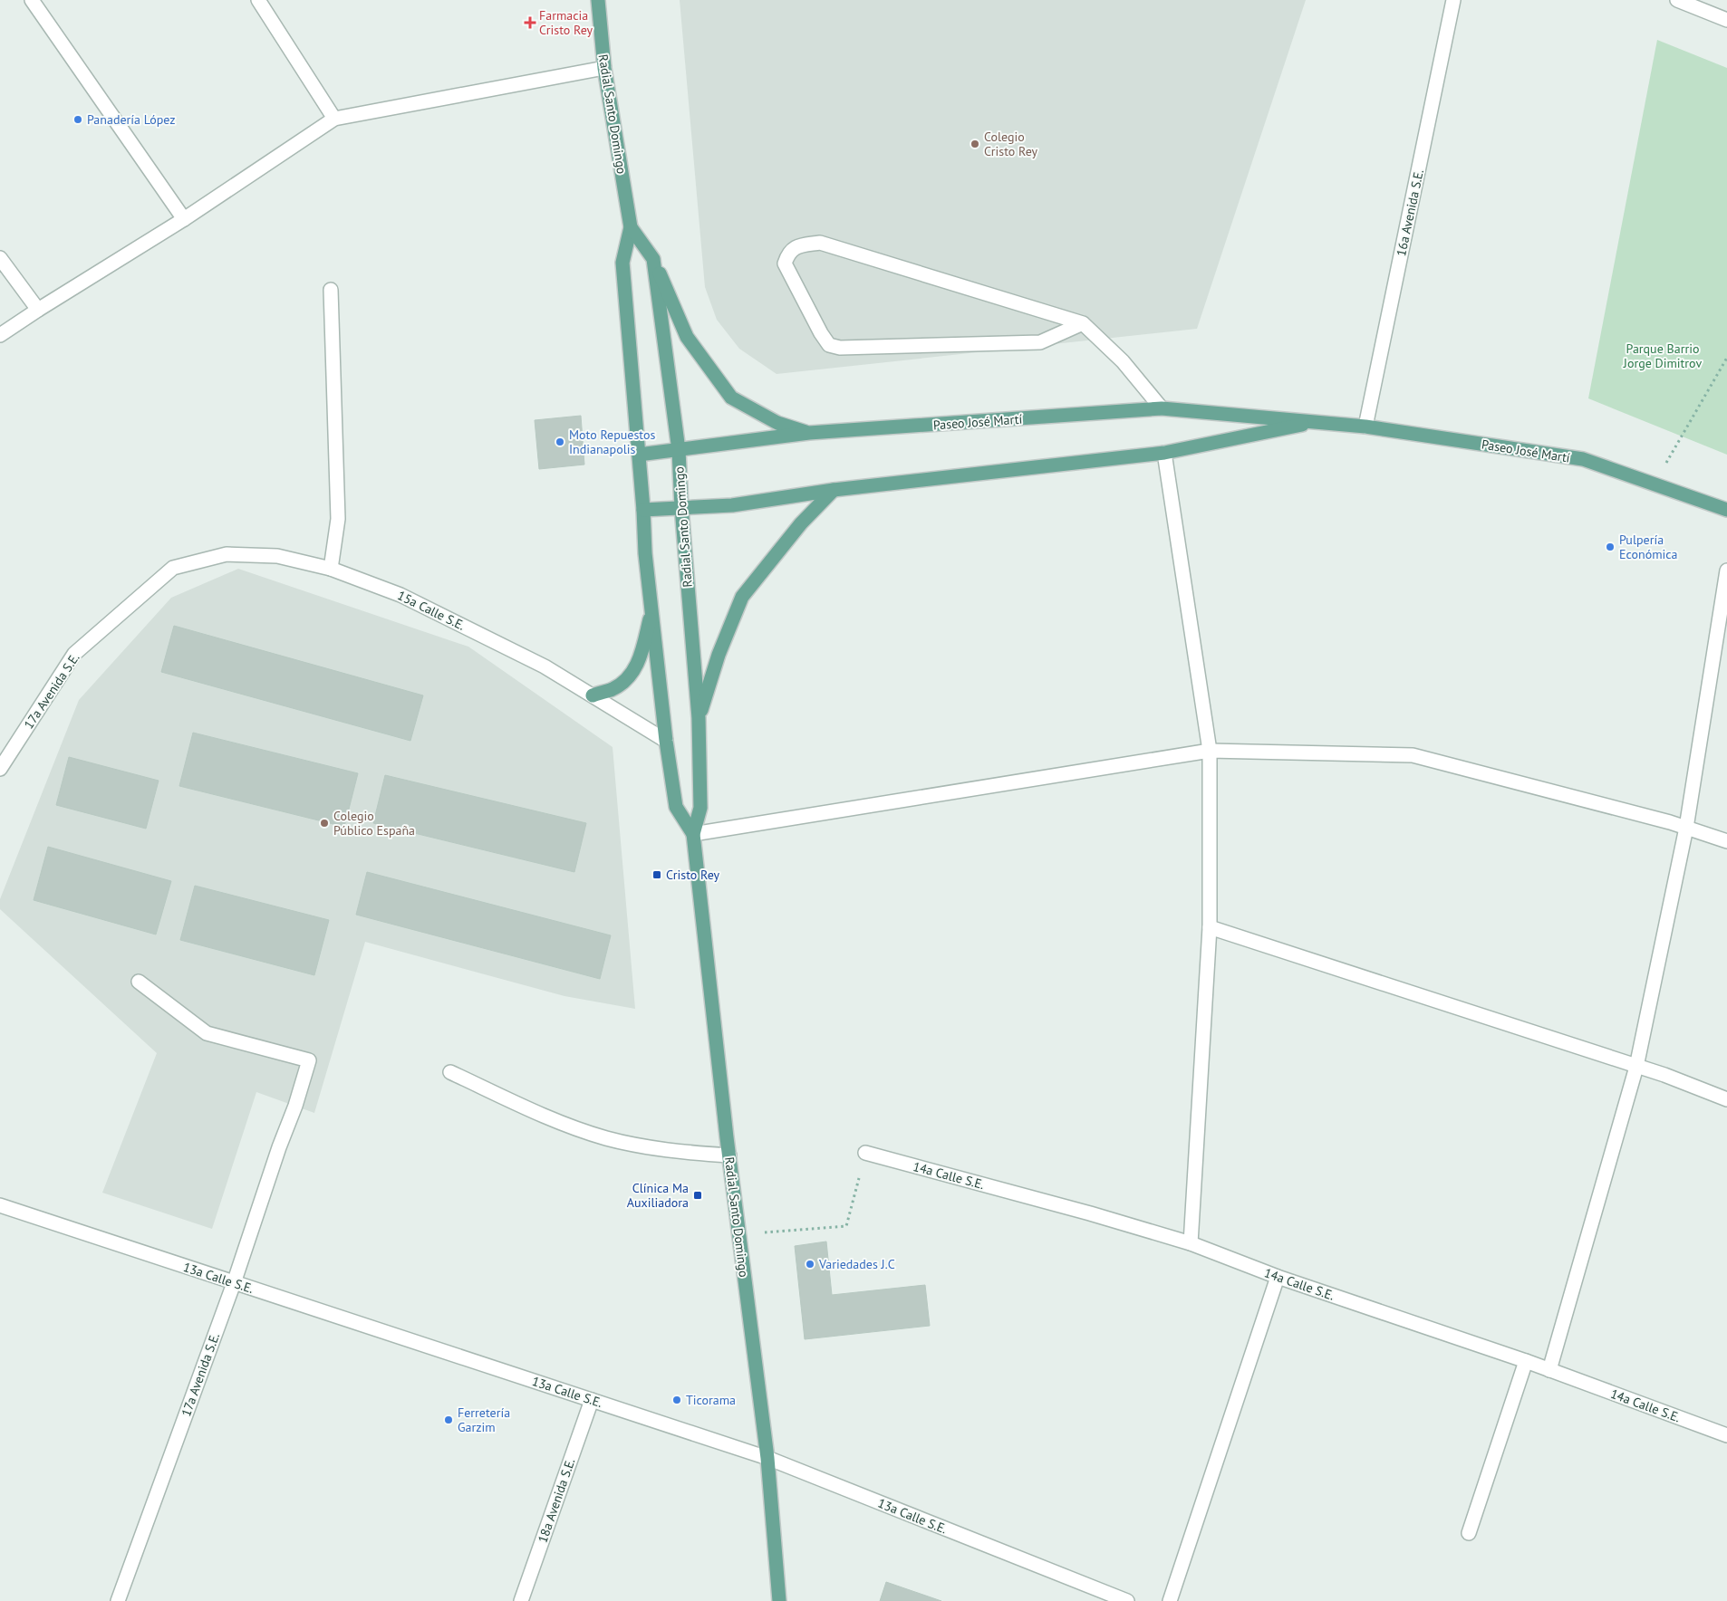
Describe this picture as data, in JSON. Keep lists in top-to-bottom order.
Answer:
{
  "streets": {
    "main road": ["Radial Santo Domingo", "Paseo José Martí"],
    "street": [
      "16a Avenida S.E.",
      "15a Calle S.E.",
      "17a Avenida S.E.",
      "14a Calle S.E.",
      "13a Calle S.E.",
      "18a Avenida S.E."
    ]
  },
  "crossings": [
    ["Radial Santo Domingo", "Paseo José Martí"],
    ["Radial Santo Domingo", "15a Calle S.E."],
    ["Radial Santo Domingo", "13a Calle S.E."],
    ["16a Avenida S.E.", "Paseo José Martí"],
    ["15a Calle S.E.", "17a Avenida S.E."],
    ["17a Avenida S.E.", "13a Calle S.E."],
    ["13a Calle S.E.", "18a Avenida S.E."]
  ],
  "parks": ["Parque Barrio Jorge Dimitrov"],
  "places": {
    "health": ["Farmacia Cristo Rey"],
    "other": [
      "Panadería López",
      "Colegio Cristo Rey",
      "Moto Repuestos Indianapolis",
      "Pulpería Económica",
      "Colegio Público España",
      "Variedades J.C",
      "Ticorama",
      "Ferretería Garzim"
    ],
    "transit": ["Cristo Rey", "Clínica Ma Auxiliadora"]
  }
}
